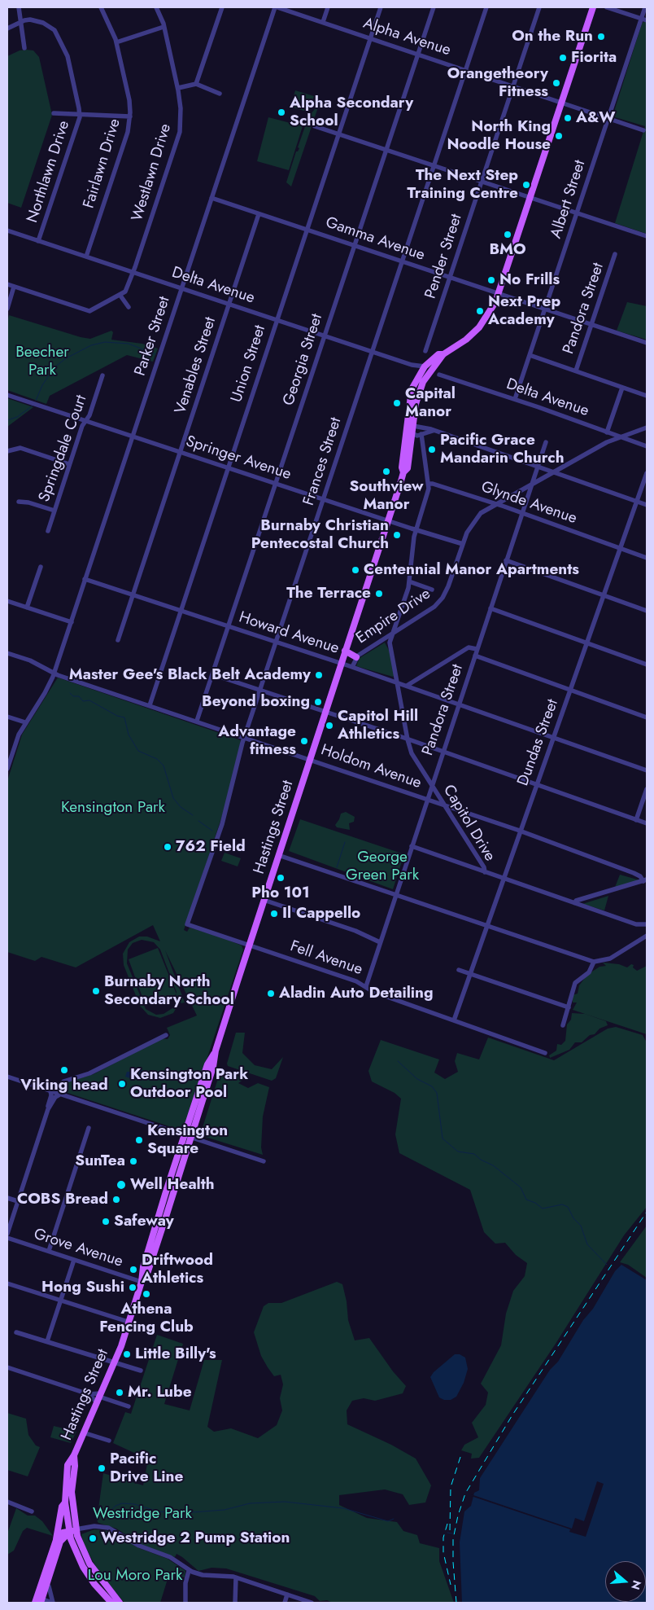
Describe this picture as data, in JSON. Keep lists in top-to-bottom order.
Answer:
{
  "streets": {
    "main road": ["Hastings Street"],
    "street": [
      "Alpha Avenue",
      "Fairlawn Drive",
      "Northlawn Drive",
      "Westlawn Drive",
      "Albert Street",
      "Gamma Avenue",
      "Pender Street",
      "Delta Avenue",
      "Pandora Street",
      "Parker Street",
      "Georgia Street",
      "Union Street",
      "Venables Street",
      "Springdale Court",
      "Springer Avenue",
      "Frances Street",
      "Glynde Avenue",
      "Empire Drive",
      "Howard Avenue",
      "Dundas Street",
      "Holdom Avenue",
      "Capitol Drive",
      "Fell Avenue",
      "Grove Avenue"
    ]
  },
  "crossings": [
    ["Alpha Avenue", "Albert Street"],
    ["Alpha Avenue", "Pender Street"],
    ["Alpha Avenue", "Parker Street"],
    ["Alpha Avenue", "Georgia Street"],
    ["Alpha Avenue", "Union Street"],
    ["Alpha Avenue", "Frances Street"],
    ["Alpha Avenue", "Hastings Street"],
    ["Fairlawn Drive", "Delta Avenue"],
    ["Northlawn Drive", "Delta Avenue"],
    ["Westlawn Drive", "Delta Avenue"],
    ["Albert Street", "Gamma Avenue"],
    ["Albert Street", "Delta Avenue"],
    ["Gamma Avenue", "Pender Street"],
    ["Gamma Avenue", "Pandora Street"],
    ["Gamma Avenue", "Parker Street"],
    ["Gamma Avenue", "Georgia Street"],
    ["Gamma Avenue", "Union Street"],
    ["Gamma Avenue", "Venables Street"],
    ["Gamma Avenue", "Frances Street"],
    ["Gamma Avenue", "Hastings Street"],
    ["Delta Avenue", "Parker Street"],
    ["Delta Avenue", "Georgia Street"],
    ["Delta Avenue", "Union Street"],
    ["Delta Avenue", "Venables Street"],
    ["Delta Avenue", "Frances Street"],
    ["Delta Avenue", "Empire Drive"],
    ["Delta Avenue", "Hastings Street"],
    ["Pandora Street", "Glynde Avenue"],
    ["Pandora Street", "Empire Drive"],
    ["Pandora Street", "Howard Avenue"],
    ["Pandora Street", "Holdom Avenue"],
    ["Pandora Street", "Capitol Drive"],
    ["Pandora Street", "Fell Avenue"],
    ["Parker Street", "Springer Avenue"],
    ["Parker Street", "Howard Avenue"],
    ["Parker Street", "Holdom Avenue"],
    ["Georgia Street", "Springer Avenue"],
    ["Georgia Street", "Howard Avenue"],
    ["Georgia Street", "Holdom Avenue"],
    ["Union Street", "Springer Avenue"],
    ["Union Street", "Howard Avenue"],
    ["Union Street", "Holdom Avenue"],
    ["Venables Street", "Springer Avenue"],
    ["Venables Street", "Howard Avenue"],
    ["Springdale Court", "Springer Avenue"],
    ["Springer Avenue", "Frances Street"],
    ["Springer Avenue", "Empire Drive"],
    ["Springer Avenue", "Capitol Drive"],
    ["Springer Avenue", "Hastings Street"],
    ["Frances Street", "Howard Avenue"],
    ["Frances Street", "Holdom Avenue"],
    ["Frances Street", "Fell Avenue"],
    ["Glynde Avenue", "Empire Drive"],
    ["Glynde Avenue", "Dundas Street"],
    ["Glynde Avenue", "Capitol Drive"],
    ["Empire Drive", "Howard Avenue"],
    ["Empire Drive", "Capitol Drive"],
    ["Howard Avenue", "Dundas Street"],
    ["Howard Avenue", "Capitol Drive"],
    ["Howard Avenue", "Hastings Street"],
    ["Dundas Street", "Holdom Avenue"],
    ["Dundas Street", "Fell Avenue"],
    ["Holdom Avenue", "Capitol Drive"],
    ["Holdom Avenue", "Hastings Street"],
    ["Hastings Street", "Fell Avenue"],
    ["Hastings Street", "Grove Avenue"]
  ],
  "parks": [
    "Beecher Park",
    "Kensington Park",
    "George Green Park",
    "Westridge Park",
    "Lou Moro Park"
  ],
  "places": [
    "On the Run",
    "Fiorita",
    "Orangetheory Fitness",
    "Alpha Secondary School",
    "A&W",
    "North King Noodle House",
    "The Next Step Training Centre",
    "BMO",
    "No Frills",
    "Next Prep Academy",
    "Capital Manor",
    "Pacific Grace Mandarin Church",
    "Southview Manor",
    "Burnaby Christian Pentecostal Church",
    "Centennial Manor Apartments",
    "The Terrace",
    "Master Gee's Black Belt Academy",
    "Beyond boxing",
    "Capitol Hill Athletics",
    "Advantage fitness",
    "762 Field",
    "Pho 101",
    "Il Cappello",
    "Burnaby North Secondary School",
    "Aladin Auto Detailing",
    "Viking head",
    "Kensington Park Outdoor Pool",
    "Kensington Square",
    "SunTea",
    "Well Health",
    "COBS Bread",
    "Safeway",
    "Driftwood Athletics",
    "Hong Sushi",
    "Athena Fencing Club",
    "Little Billy's",
    "Mr. Lube",
    "Pacific Drive Line",
    "Westridge 2 Pump Station"
  ],
  "north": "right"
}
